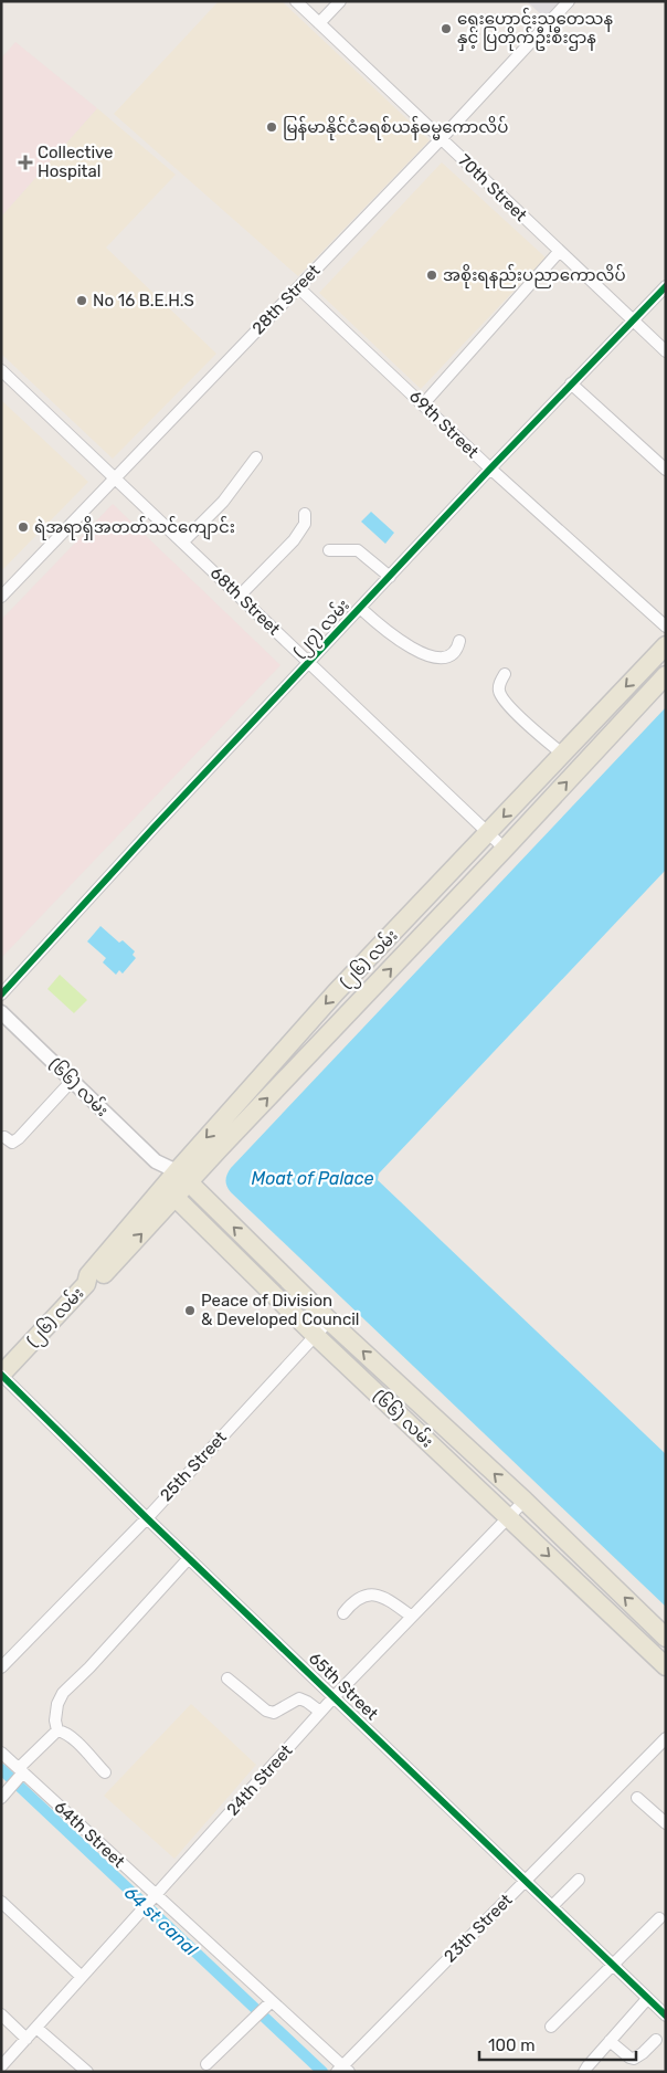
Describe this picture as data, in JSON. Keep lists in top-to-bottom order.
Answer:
{
  "streets": {
    "main road": ["(၂၆) လမ်း", "(၆၆) လမ်း"],
    "street": [
      "70th Street",
      "28th Street",
      "69th Street",
      "68th Street",
      "(၂၇) လမ်း",
      "25th Street",
      "65th Street",
      "24th Street",
      "64th Street",
      "23th Street"
    ]
  },
  "crossings": [
    ["70th Street", "28th Street"],
    ["70th Street", "(၂၇) လမ်း"],
    ["28th Street", "69th Street"],
    ["28th Street", "68th Street"],
    ["69th Street", "(၂၇) လမ်း"],
    ["68th Street", "(၂၇) လမ်း"],
    ["68th Street", "(၂၆) လမ်း"],
    ["(၂၆) လမ်း", "(၆၆) လမ်း"],
    ["(၂၆) လမ်း", "65th Street"],
    ["(၆၆) လမ်း", "25th Street"],
    ["(၆၆) လမ်း", "24th Street"],
    ["25th Street", "65th Street"],
    ["65th Street", "24th Street"],
    ["65th Street", "23th Street"],
    ["24th Street", "64th Street"],
    ["64th Street", "23th Street"]
  ],
  "water": ["Moat of Palace", "64 st canal"],
  "places": {
    "other": [
      "ရှေးဟောင်းသုတေသန နှင့် ပြတိုက်ဦးစီးဌာန",
      "မြန်မာနိုင်ငံခရစ်ယန်ဓမ္မကောလိပ်",
      "အစိုးရနည်းပညာကောလိပ်",
      "No 16 B.E.H.S",
      "ရဲအရာရှိအတတ်သင်ကျောင်း",
      "Peace of Division & Developed Council"
    ],
    "health": ["Collective Hospital"]
  },
  "scale_bar": "100 m"
}
